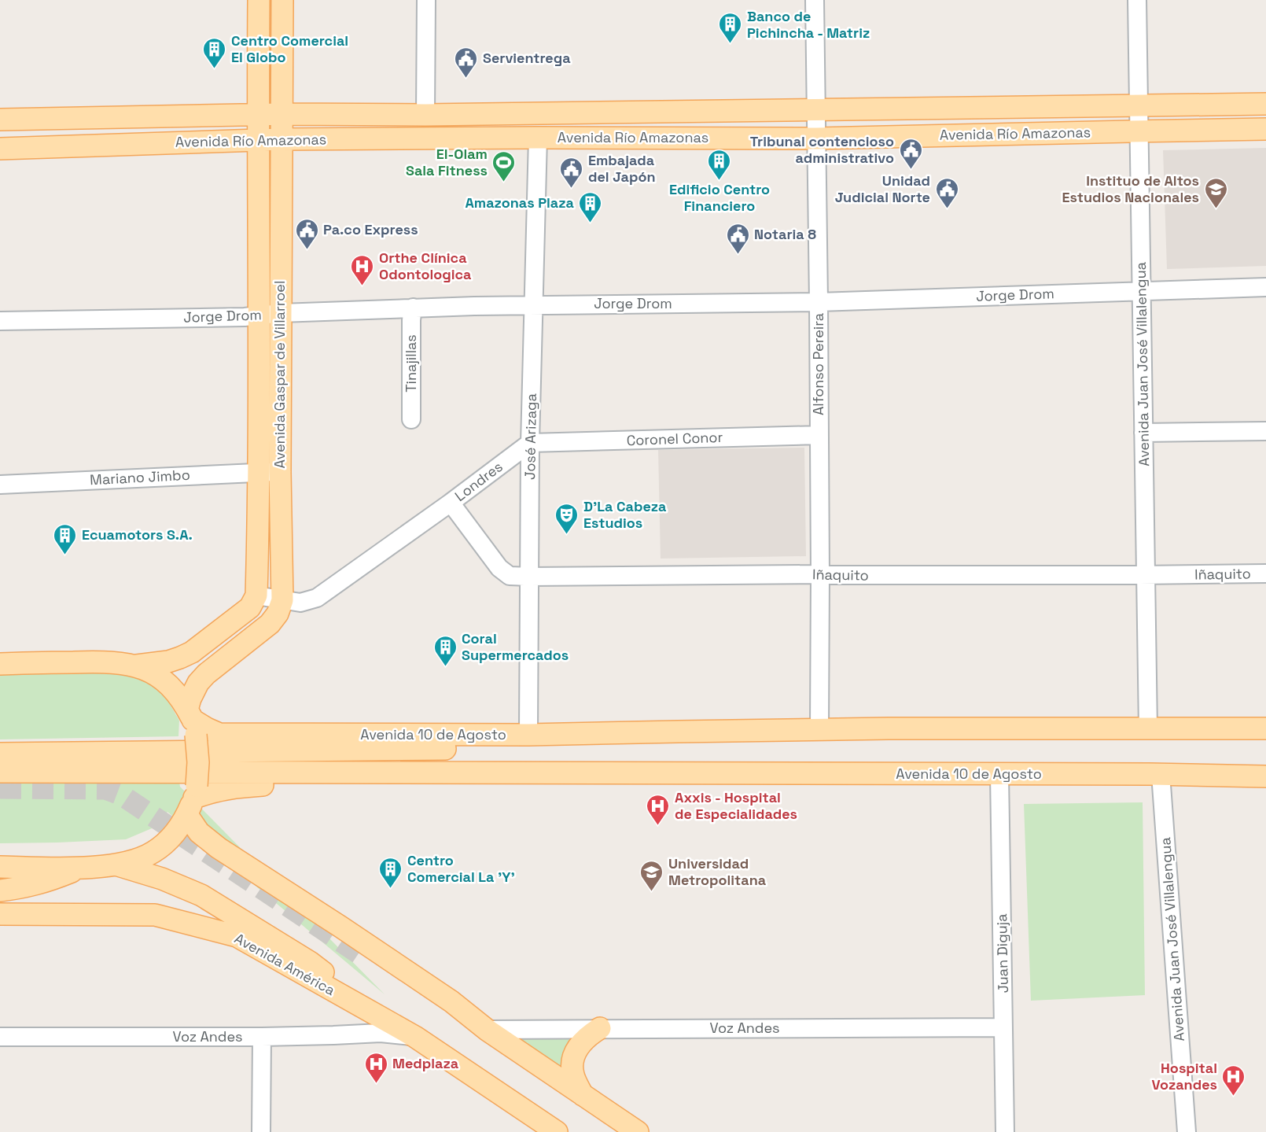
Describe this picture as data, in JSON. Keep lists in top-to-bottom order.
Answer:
{
  "streets": {
    "main road": [
      "Avenida Río Amazonas",
      "Avenida Gaspar de Villarroel",
      "Avenida 10 de Agosto",
      "Avenida América"
    ],
    "street": [
      "Jorge Drom",
      "Tinajillas",
      "Alfonso Pereira",
      "Avenida Juan José Villalengua",
      "José Arizaga",
      "Coronel Conor",
      "Mariano Jimbo",
      "Londres",
      "Iñaquito",
      "Juan Diguja",
      "Voz Andes"
    ]
  },
  "crossings": [
    ["Avenida Río Amazonas", "Alfonso Pereira"],
    ["Avenida Río Amazonas", "Avenida Juan José Villalengua"],
    ["Avenida Río Amazonas", "Avenida Gaspar de Villarroel"],
    ["Avenida Río Amazonas", "José Arizaga"],
    ["Jorge Drom", "Tinajillas"],
    ["Jorge Drom", "Alfonso Pereira"],
    ["Jorge Drom", "Avenida Juan José Villalengua"],
    ["Jorge Drom", "Avenida Gaspar de Villarroel"],
    ["Jorge Drom", "José Arizaga"],
    ["Alfonso Pereira", "Coronel Conor"],
    ["Alfonso Pereira", "Iñaquito"],
    ["Alfonso Pereira", "Avenida 10 de Agosto"],
    ["Avenida Juan José Villalengua", "Iñaquito"],
    ["Avenida Juan José Villalengua", "Avenida 10 de Agosto"],
    ["Avenida Gaspar de Villarroel", "Mariano Jimbo"],
    ["Avenida Gaspar de Villarroel", "Londres"],
    ["Avenida Gaspar de Villarroel", "Avenida 10 de Agosto"],
    ["José Arizaga", "Coronel Conor"],
    ["José Arizaga", "Londres"],
    ["José Arizaga", "Iñaquito"],
    ["José Arizaga", "Avenida 10 de Agosto"],
    ["Coronel Conor", "Londres"],
    ["Londres", "Iñaquito"],
    ["Avenida 10 de Agosto", "Juan Diguja"],
    ["Juan Diguja", "Voz Andes"],
    ["Avenida América", "Voz Andes"]
  ],
  "places": {
    "building": [
      "Banco de Pichincha - Matriz",
      "Centro Comercial El Globo",
      "Edificio Centro Financiero",
      "Amazonas Plaza",
      "Ecuamotors S.A.",
      "Coral Supermercados",
      "Centro Comercial La 'Y'"
    ],
    "public building": [
      "Servientrega",
      "Tribunal contencioso administrativo",
      "Embajada del Japón",
      "Unidad Judicial Norte",
      "Pa.co Express",
      "Notaria 8"
    ],
    "sports": ["El-Olam Sala Fitness"],
    "school or university": ["Instituo de Altos Estudios Nacionales", "Universidad Metropolitana"],
    "hospital": [
      "Orthe Clínica Odontologica",
      "Axxis - Hospital de Especialidades",
      "Medplaza",
      "Hospital Vozandes"
    ],
    "theatre": ["D'La Cabeza Estudios"]
  }
}
